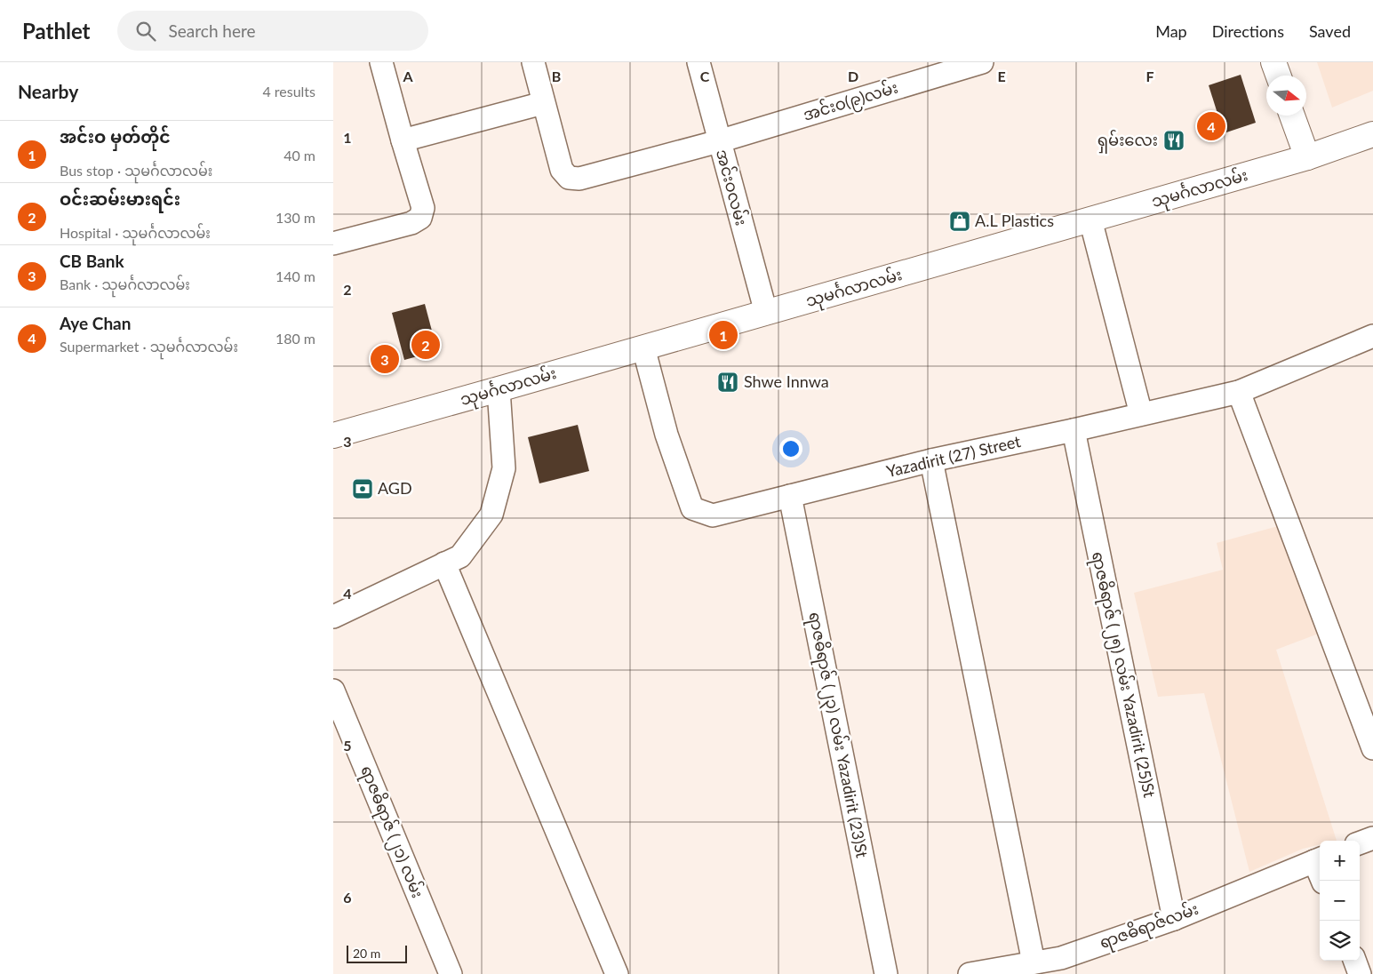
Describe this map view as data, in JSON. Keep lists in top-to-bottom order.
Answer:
{
  "streets": {
    "main road": ["သုမင်္ဂလာလမ်း"],
    "street": [
      "အင်းဝ(၉)လမ်း",
      "အင်းဝလမ်း",
      "Yazadirit (27) Street",
      "ရာဇဓိရာဇ် (၂၅) လမ်း Yazadirit (25)St",
      "ရာဇဓိရာဇ် (၂၃) လမ်း Yazadirit (23)St",
      "ရာဇဓိရာဇ် (၂၁) လမ်း",
      "ရာဇဓိရာဇ်လမ်း"
    ]
  },
  "crossings": [
    ["အင်းဝ(၉)လမ်း", "အင်းဝလမ်း"],
    ["အင်းဝလမ်း", "သုမင်္ဂလာလမ်း"],
    ["သုမင်္ဂလာလမ်း", "Yazadirit (27) Street"],
    ["Yazadirit (27) Street", "ရာဇဓိရာဇ် (၂၅) လမ်း Yazadirit (25)St"],
    ["Yazadirit (27) Street", "ရာဇဓိရာဇ် (၂၃) လမ်း Yazadirit (23)St"],
    ["ရာဇဓိရာဇ် (၂၅) လမ်း Yazadirit (25)St", "ရာဇဓိရာဇ်လမ်း"]
  ],
  "places": {
    "restaurant": ["ရှမ်းလေး", "Shwe Innwa"],
    "shop": ["A.L Plastics"],
    "bank": ["AGD"]
  },
  "scale_bar": "20 m",
  "north": "right",
  "page": {
    "header": "Pathlet",
    "search": "Search here",
    "nav": ["Map", "Directions", "Saved"],
    "heading": ["Nearby", "4 results"],
    "pins": [
      "4",
      "1",
      "2",
      "3"
    ],
    "list": [
      {
        "mark": "1",
        "name": "အင်းဝ မှတ်တိုင်",
        "note": "Bus stop · သုမင်္ဂလာလမ်း",
        "value": "40 m"
      },
      {
        "mark": "2",
        "name": "ဝင်းဆမ်းမားရင်း",
        "note": "Hospital · သုမင်္ဂလာလမ်း",
        "value": "130 m"
      },
      {
        "mark": "3",
        "name": "CB Bank",
        "note": "Bank · သုမင်္ဂလာလမ်း",
        "value": "140 m"
      },
      {
        "mark": "4",
        "name": "Aye Chan",
        "note": "Supermarket · သုမင်္ဂလာလမ်း",
        "value": "180 m"
      }
    ],
    "map_buttons": ["+", "−"],
    "scale": "20 m"
  },
  "grid": {
    "columns": [
      "A",
      "B",
      "C",
      "D",
      "E",
      "F"
    ],
    "rows": [
      "1",
      "2",
      "3",
      "4",
      "5",
      "6"
    ]
  }
}
